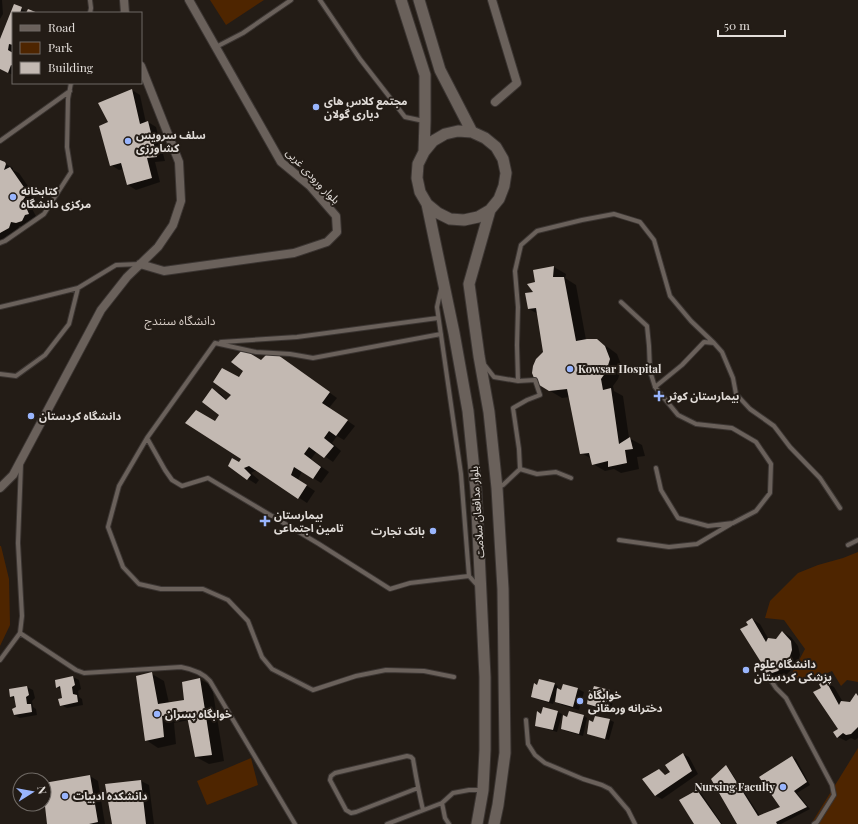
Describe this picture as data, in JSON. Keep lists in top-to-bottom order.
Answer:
{
  "streets": {
    "main road": ["بلوار مدافعان سلامت"],
    "street": ["بلوار ورودی غربی"]
  },
  "districts": ["دانشگاه سنندج"],
  "places": {
    "other": [
      "مجتمع کلاس های دیاری گولان",
      "سلف سرویس کشاورزی",
      "کتابخانه مرکزی دانشگاه",
      "Kowsar Hospital",
      "دانشگاه کردستان",
      "بانک تجارت",
      "دانشگاه علوم پزشکی کردستان",
      "خوابگاه دخترانه ورمقانی",
      "خوابگاه پسران",
      "Nursing Faculty",
      "دانشکده ادبیات"
    ],
    "health": ["بیمارستان کوثر", "بیمارستان تامین اجتماعی"]
  },
  "legend": ["Road", "Park", "Building"],
  "scale_bar": "50 m",
  "north": "right"
}
